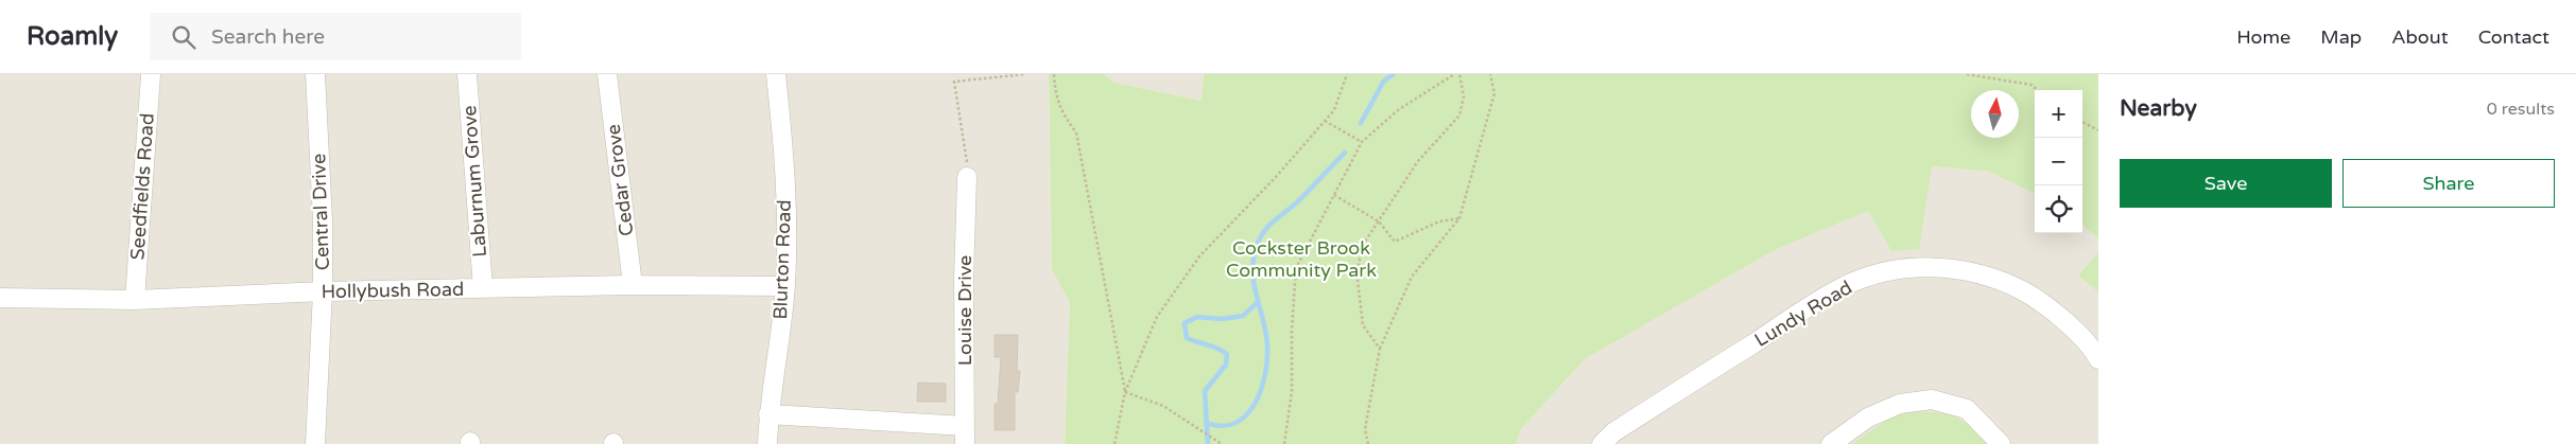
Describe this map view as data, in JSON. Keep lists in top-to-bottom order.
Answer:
{
  "streets": {
    "street": [
      "Cedar Grove",
      "Laburnum Grove",
      "Seedfields Road",
      "Central Drive",
      "Blurton Road",
      "Hollybush Road",
      "Louise Drive",
      "Lundy Road"
    ]
  },
  "crossings": [
    ["Cedar Grove", "Hollybush Road"],
    ["Laburnum Grove", "Hollybush Road"],
    ["Seedfields Road", "Hollybush Road"],
    ["Central Drive", "Hollybush Road"],
    ["Blurton Road", "Hollybush Road"]
  ],
  "parks": ["Cockster Brook Community Park"],
  "north": "top",
  "page": {
    "header": "Roamly",
    "search": "Search here",
    "nav": [
      "Home",
      "Map",
      "About",
      "Contact"
    ],
    "heading": ["Nearby", "0 results"],
    "map_buttons": ["+", "−"],
    "buttons": ["Save", "Share"]
  }
}
